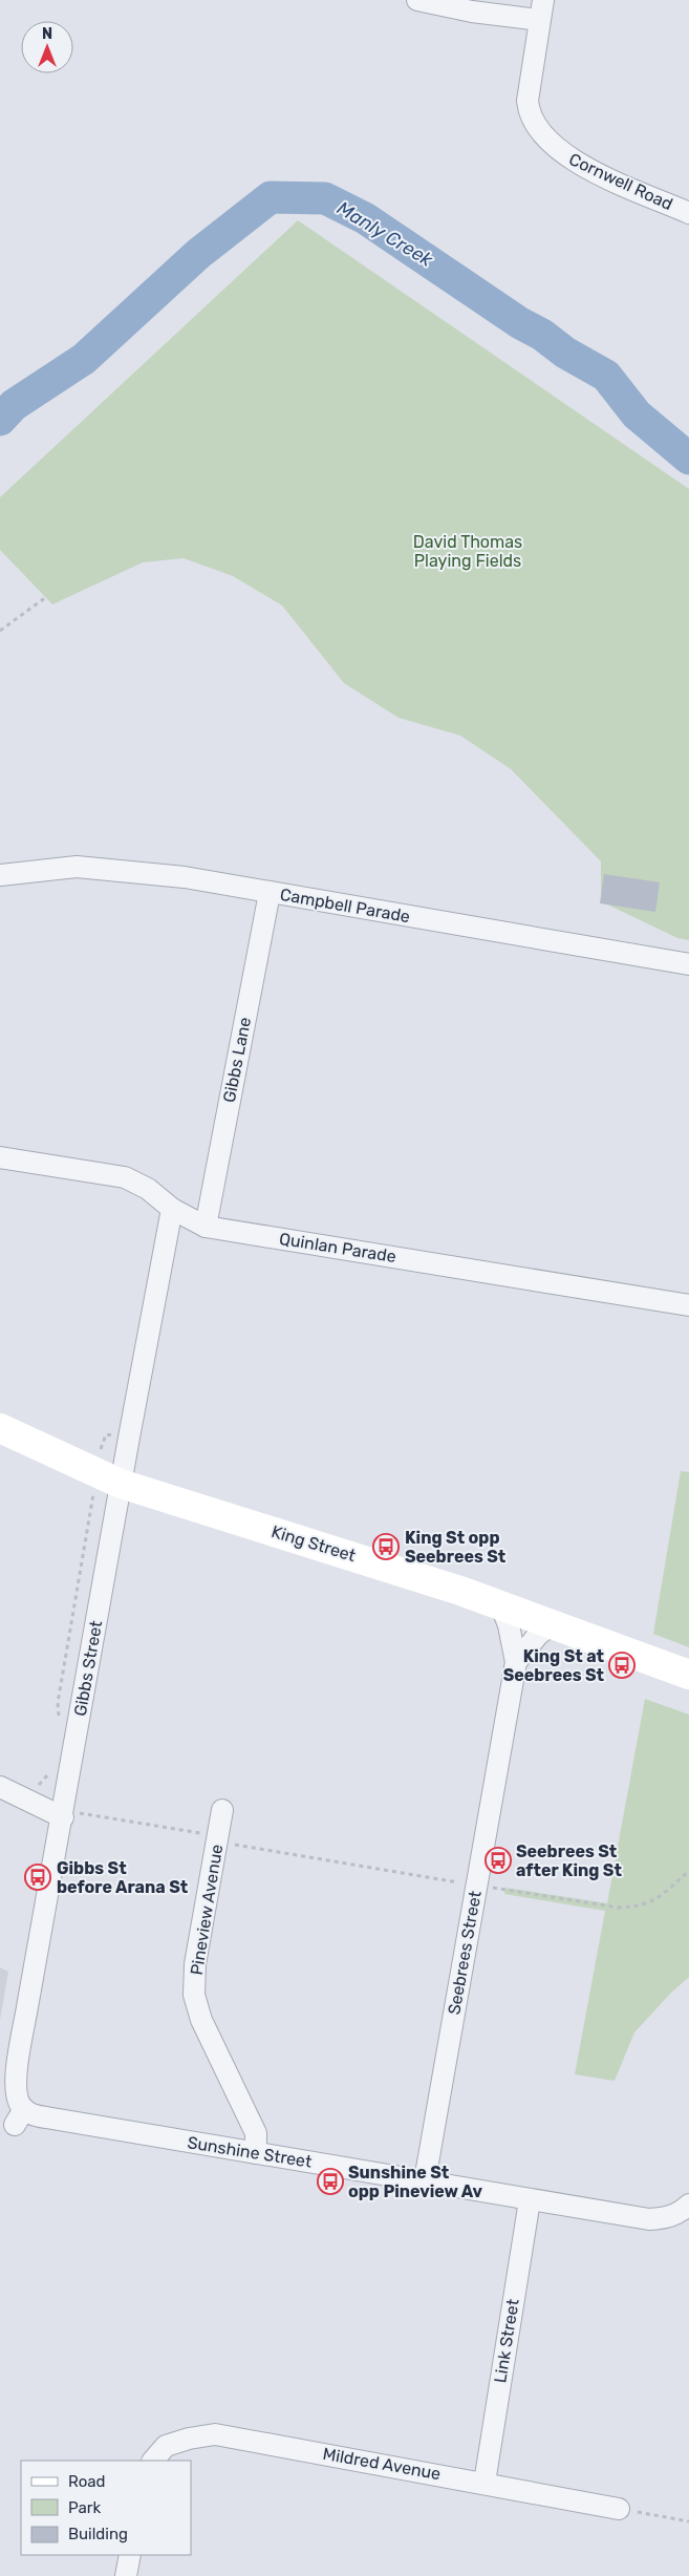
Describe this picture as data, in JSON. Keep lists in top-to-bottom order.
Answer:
{
  "streets": {
    "street": [
      "Cornwell Road",
      "Campbell Parade",
      "Gibbs Lane",
      "Quinlan Parade",
      "King Street",
      "Gibbs Street",
      "Pineview Avenue",
      "Seebrees Street",
      "Sunshine Street",
      "Link Street",
      "Mildred Avenue"
    ]
  },
  "crossings": [
    ["Campbell Parade", "Gibbs Lane"],
    ["Gibbs Lane", "Quinlan Parade"],
    ["Quinlan Parade", "Gibbs Street"],
    ["King Street", "Gibbs Street"],
    ["King Street", "Seebrees Street"],
    ["Gibbs Street", "Sunshine Street"],
    ["Pineview Avenue", "Sunshine Street"],
    ["Seebrees Street", "Sunshine Street"],
    ["Sunshine Street", "Link Street"],
    ["Link Street", "Mildred Avenue"]
  ],
  "water": ["Manly Creek"],
  "parks": ["David Thomas Playing Fields"],
  "places": {
    "bus stop": [
      "King St opp Seebrees St",
      "King St at Seebrees St",
      "Seebrees St after King St",
      "Gibbs St before Arana St",
      "Sunshine St opp Pineview Av"
    ]
  },
  "legend": ["Road", "Park", "Building"],
  "north": "top"
}
